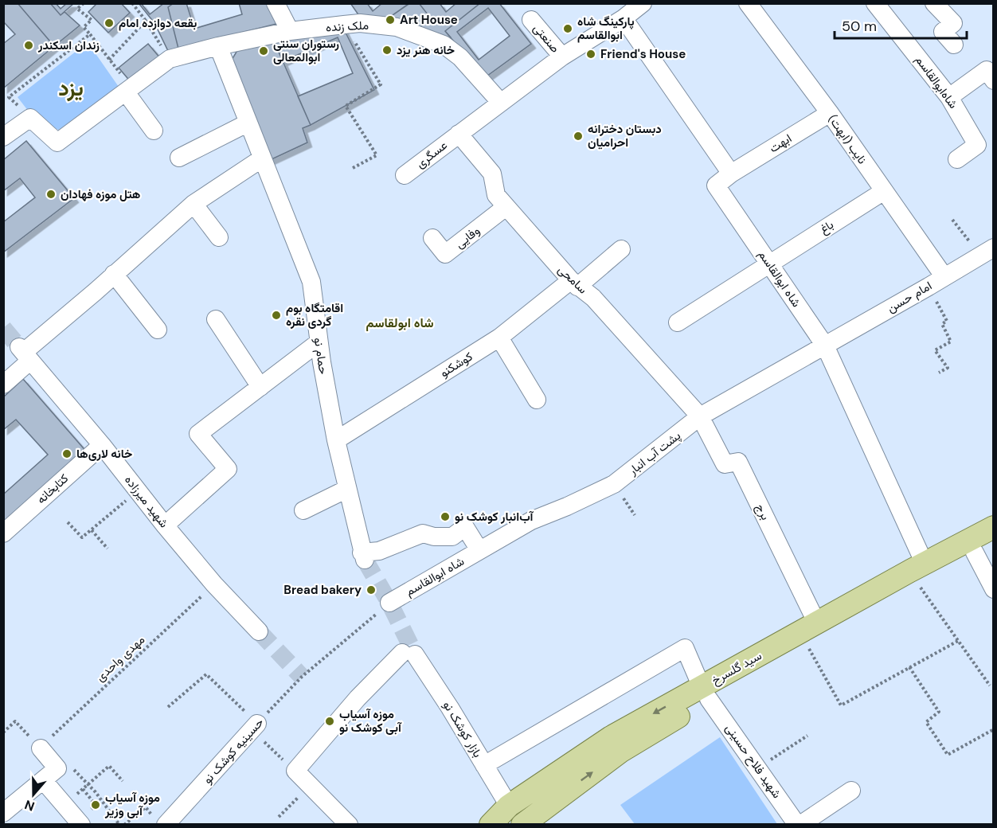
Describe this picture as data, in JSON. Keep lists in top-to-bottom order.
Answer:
{
  "streets": {
    "main road": ["سید گلسرخ"],
    "street": [
      "ملک زنده",
      "صنعتی",
      "شاه‌ابوالقاسم",
      "نایب (ابهت)",
      "ابهت",
      "عسگری",
      "باغ",
      "وفایی",
      "شاه ابوالقاسم",
      "سامحی",
      "امام حسن",
      "حمام نو",
      "کوشکنو",
      "پشت آب انبار",
      "کتابخانه",
      "شهید میرزاده",
      "برج",
      "بازار کوشک نو",
      "حسینیه کوشک نو",
      "شهید فلاح حسینی"
    ],
    "path": ["مهدی واحدی"]
  },
  "crossings": [
    ["ملک زنده", "عسگری"],
    ["ملک زنده", "حمام نو"],
    ["صنعتی", "عسگری"],
    ["نایب (ابهت)", "ابهت"],
    ["نایب (ابهت)", "باغ"],
    ["نایب (ابهت)", "امام حسن"],
    ["ابهت", "شاه ابوالقاسم"],
    ["عسگری", "سامحی"],
    ["باغ", "شاه ابوالقاسم"],
    ["وفایی", "سامحی"],
    ["شاه ابوالقاسم", "امام حسن"],
    ["شاه ابوالقاسم", "حمام نو"],
    ["شاه ابوالقاسم", "پشت آب انبار"],
    ["شاه ابوالقاسم", "سید گلسرخ"],
    ["شاه ابوالقاسم", "حسینیه کوشک نو"],
    ["سامحی", "کوشکنو"],
    ["سامحی", "پشت آب انبار"],
    ["سامحی", "برج"],
    ["امام حسن", "پشت آب انبار"],
    ["حمام نو", "کوشکنو"],
    ["حمام نو", "پشت آب انبار"],
    ["پشت آب انبار", "برج"],
    ["کتابخانه", "شهید میرزاده"],
    ["شهید میرزاده", "مهدی واحدی"],
    ["برج", "سید گلسرخ"],
    ["سید گلسرخ", "بازار کوشک نو"],
    ["سید گلسرخ", "شهید فلاح حسینی"],
    ["بازار کوشک نو", "شهید فلاح حسینی"]
  ],
  "districts": ["یزد", "شاه ابولقاسم"],
  "places": [
    "Art House",
    "بقعه دوازده امام",
    "پارکینگ شاه ابوالقاسم",
    "زندان اسکندر",
    "خانه هنر یزد",
    "رستوران سنتی ابوالمعالی",
    "Friend's House",
    "دبستان دخترانه احرامیان",
    "هتل موزه فهادان",
    "اقامتگاه بوم گردی نقره",
    "خانه لاری‌ها",
    "آب‌انبار کوشک نو",
    "Bread bakery",
    "موزه آسیاب آبی کوشک نو",
    "موزه آسیاب آبی وزیر"
  ],
  "scale_bar": "50 m",
  "north": "bottom"
}
